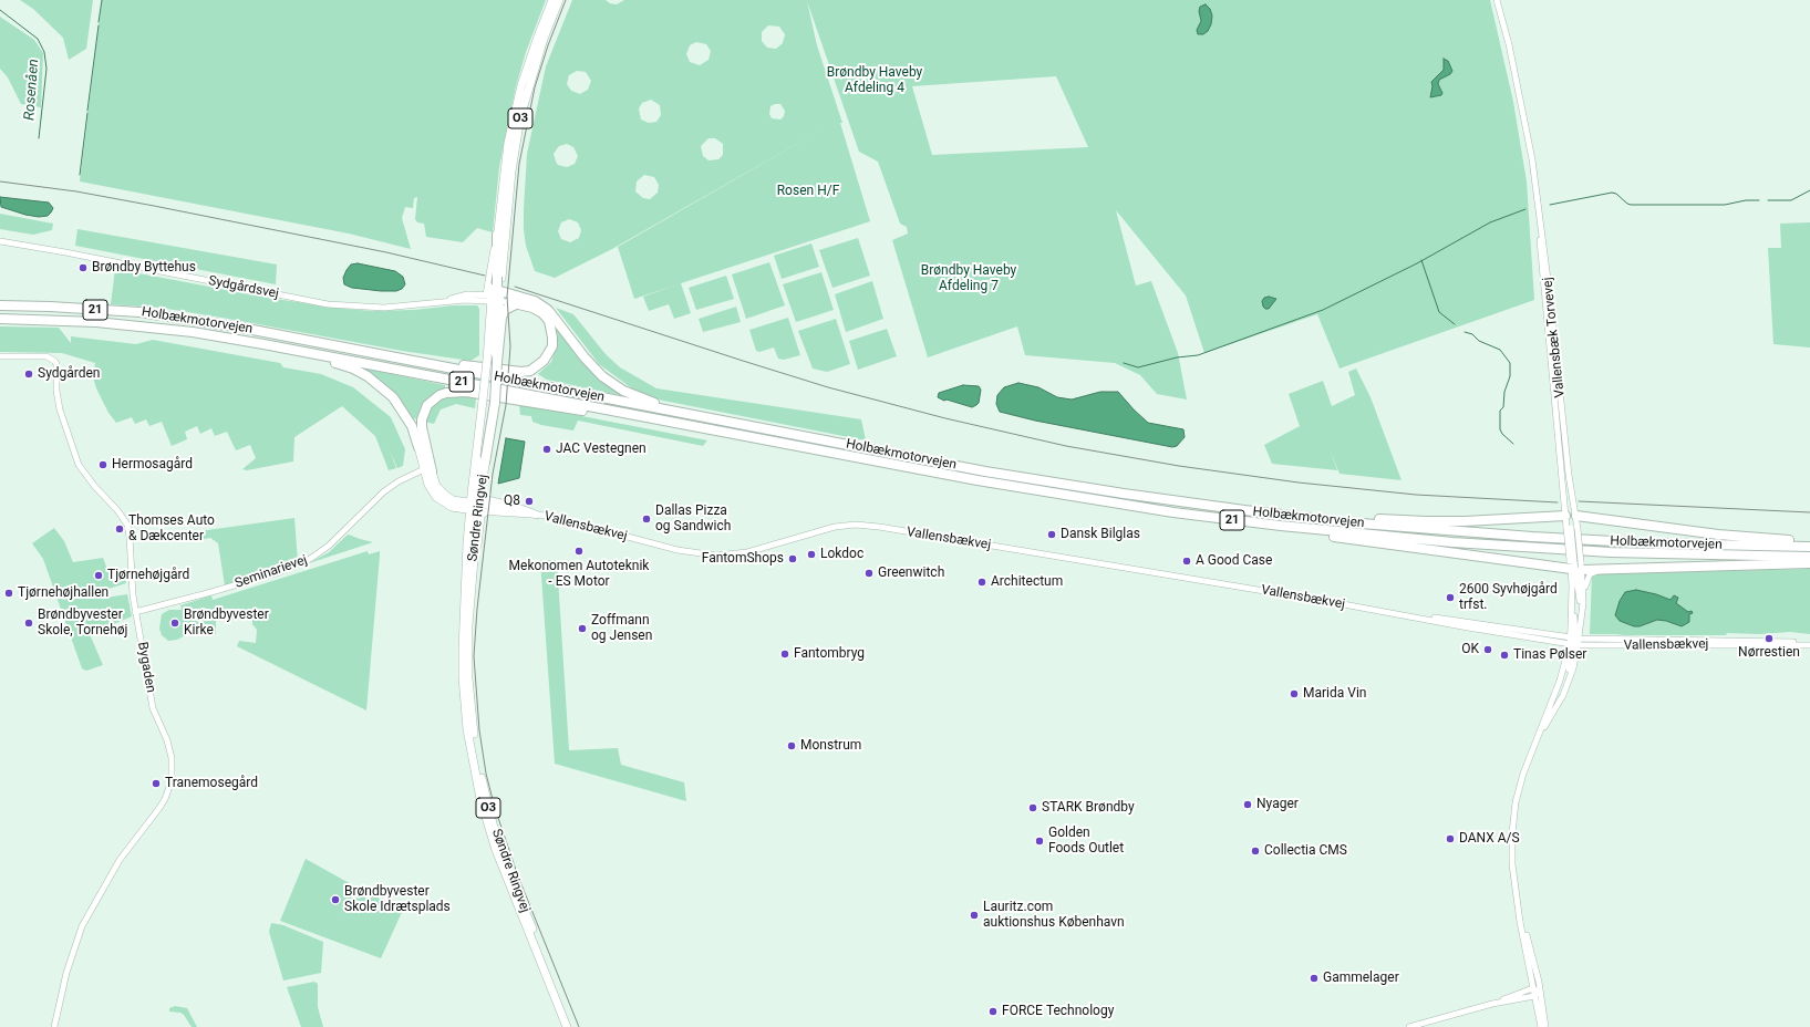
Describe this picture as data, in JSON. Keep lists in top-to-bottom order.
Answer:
{
  "streets": {
    "highway": ["21", "Holbækmotorvejen"],
    "main road": ["O3", "Søndre Ringvej"],
    "street": [
      "Sydgårdsvej",
      "Vallensbæk Torvevej",
      "Vallensbækvej",
      "Seminarievej",
      "Bygaden"
    ]
  },
  "crossings": [
    ["O3", "Sydgårdsvej"],
    ["Vallensbæk Torvevej", "Vallensbækvej"],
    ["Søndre Ringvej", "Vallensbækvej"],
    ["Seminarievej", "Bygaden"]
  ],
  "water": ["Rosenåen"],
  "parks": ["Brøndby Haveby Afdeling 4", "Rosen H/F", "Brøndby Haveby Afdeling 7"],
  "places": [
    "Brøndby Byttehus",
    "Sydgården",
    "JAC Vestegnen",
    "Hermosagård",
    "Q8",
    "Dallas Pizza og Sandwich",
    "Thomses Auto & Dækcenter",
    "Dansk Bilglas",
    "Mekonomen Autoteknik - ES Motor",
    "Lokdoc",
    "FantomShops",
    "A Good Case",
    "Greenwitch",
    "Tjørnehøjgård",
    "Architectum",
    "Tjørnehøjhallen",
    "2600 Syvhøjgård trfst.",
    "Brøndbyvester Skole, Tornehøj",
    "Brøndbyvester Kirke",
    "Zoffmann og Jensen",
    "Nørrestien",
    "OK",
    "Fantombryg",
    "Tinas Pølser",
    "Marida Vin",
    "Monstrum",
    "Tranemosegård",
    "Nyager",
    "STARK Brøndby",
    "DANX A/S",
    "Golden Foods Outlet",
    "Collectia CMS",
    "Brøndbyvester Skole Idrætsplads",
    "Lauritz.com auktionshus København",
    "Gammelager",
    "FORCE Technology"
  ]
}
